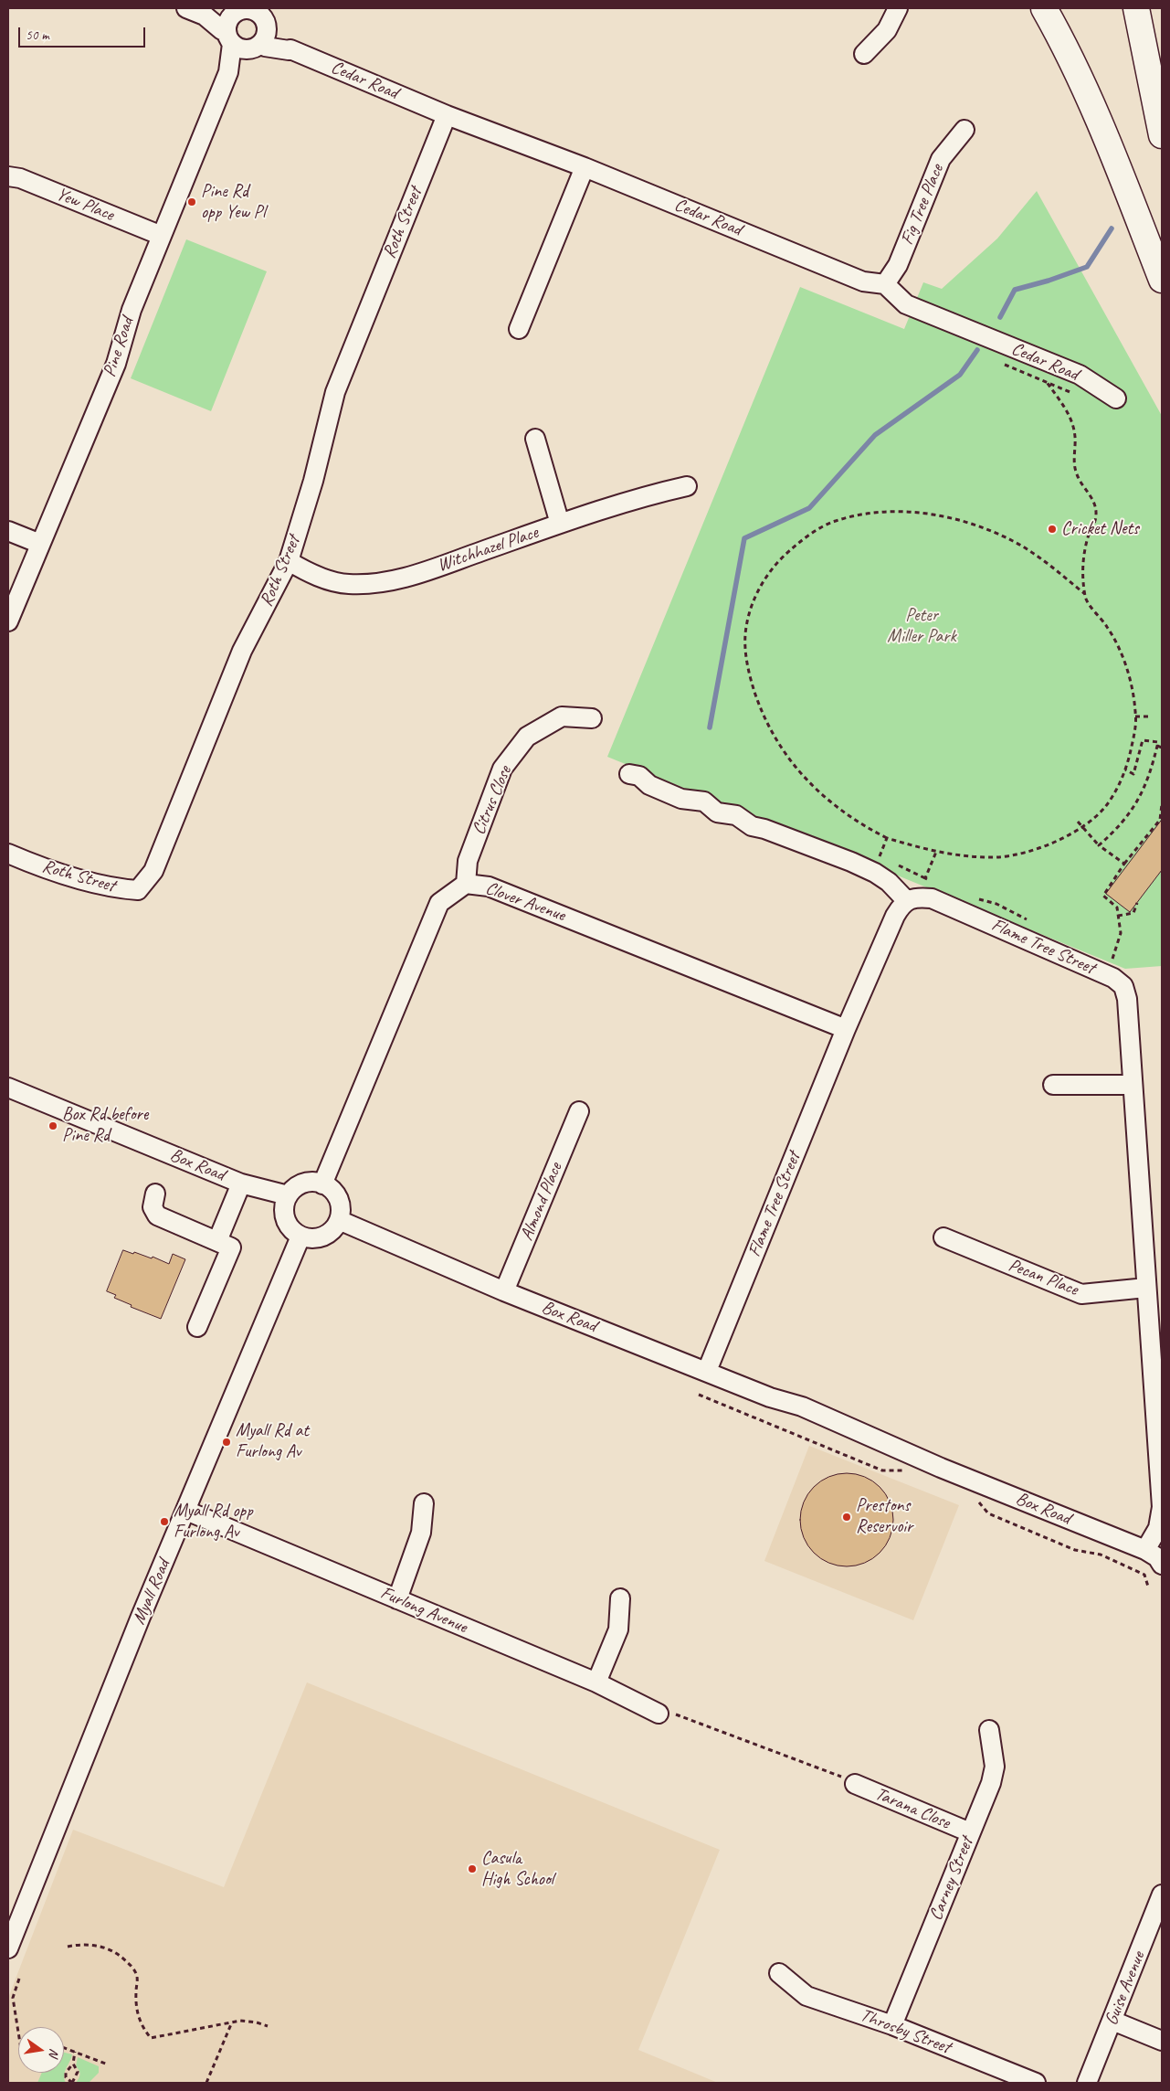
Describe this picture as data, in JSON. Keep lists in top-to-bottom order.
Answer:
{
  "streets": {
    "street": [
      "Cedar Road",
      "Yew Place",
      "Fig Tree Place",
      "Roth Street",
      "Pine Road",
      "Witchhazel Place",
      "Citrus Close",
      "Clover Avenue",
      "Flame Tree Street",
      "Box Road",
      "Almond Place",
      "Pecan Place",
      "Myall Road",
      "Furlong Avenue",
      "Tarana Close",
      "Carney Street",
      "Guise Avenue",
      "Throsby Street"
    ]
  },
  "crossings": [
    ["Cedar Road", "Fig Tree Place"],
    ["Cedar Road", "Roth Street"],
    ["Cedar Road", "Pine Road"],
    ["Yew Place", "Pine Road"],
    ["Roth Street", "Witchhazel Place"],
    ["Citrus Close", "Clover Avenue"],
    ["Clover Avenue", "Flame Tree Street"],
    ["Clover Avenue", "Box Road"],
    ["Clover Avenue", "Myall Road"],
    ["Flame Tree Street", "Box Road"],
    ["Flame Tree Street", "Pecan Place"],
    ["Box Road", "Almond Place"],
    ["Box Road", "Myall Road"],
    ["Myall Road", "Furlong Avenue"],
    ["Tarana Close", "Carney Street"],
    ["Carney Street", "Throsby Street"]
  ],
  "parks": ["Peter Miller Park"],
  "places": [
    "Pine Rd opp Yew Pl",
    "Cricket Nets",
    "Box Rd before Pine Rd",
    "Myall Rd at Furlong Av",
    "Prestons Reservoir",
    "Myall Rd opp Furlong Av",
    "Casula High School"
  ],
  "scale_bar": "50 m",
  "north": "right"
}
